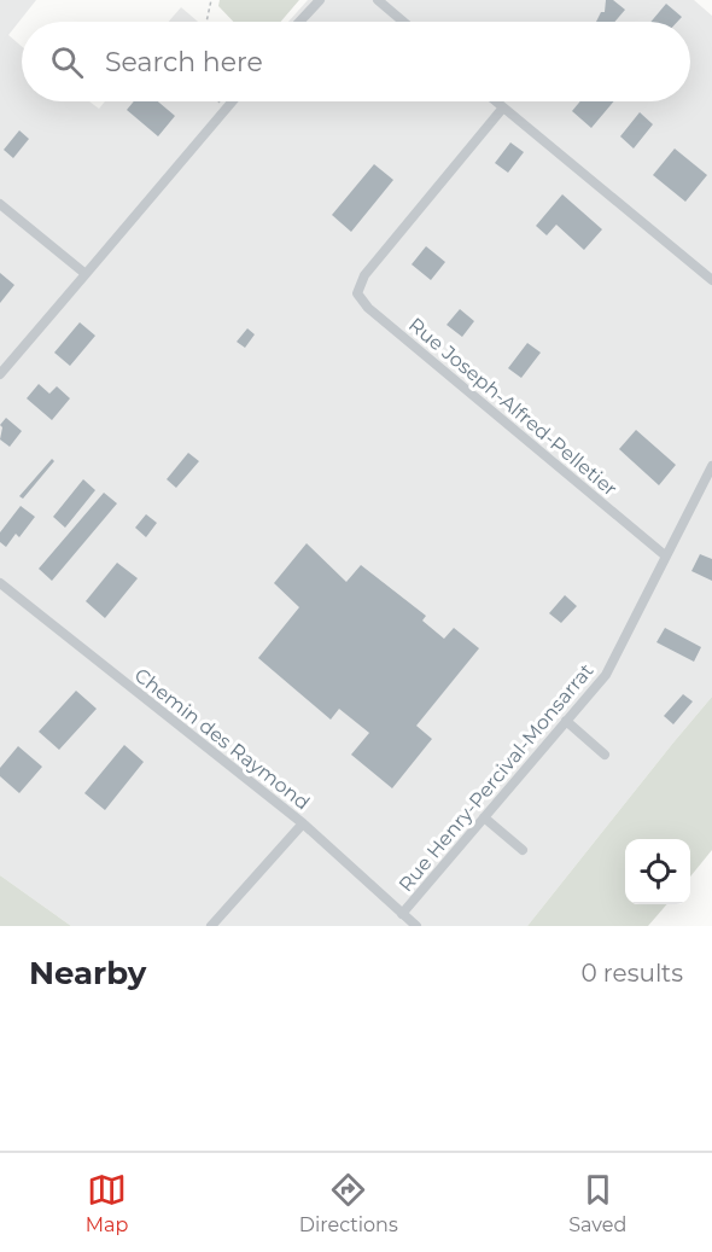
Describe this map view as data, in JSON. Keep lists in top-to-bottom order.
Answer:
{
  "streets": {
    "street": ["Rue Joseph-Alfred-Pelletier", "Chemin des Raymond", "Rue Henry-Percival-Monsarrat"]
  },
  "crossings": [
    ["Rue Joseph-Alfred-Pelletier", "Rue Henry-Percival-Monsarrat"],
    ["Chemin des Raymond", "Rue Henry-Percival-Monsarrat"]
  ],
  "page": {
    "search": "Search here",
    "heading": ["Nearby", "0 results"],
    "nav": ["Map", "Directions", "Saved"]
  }
}
